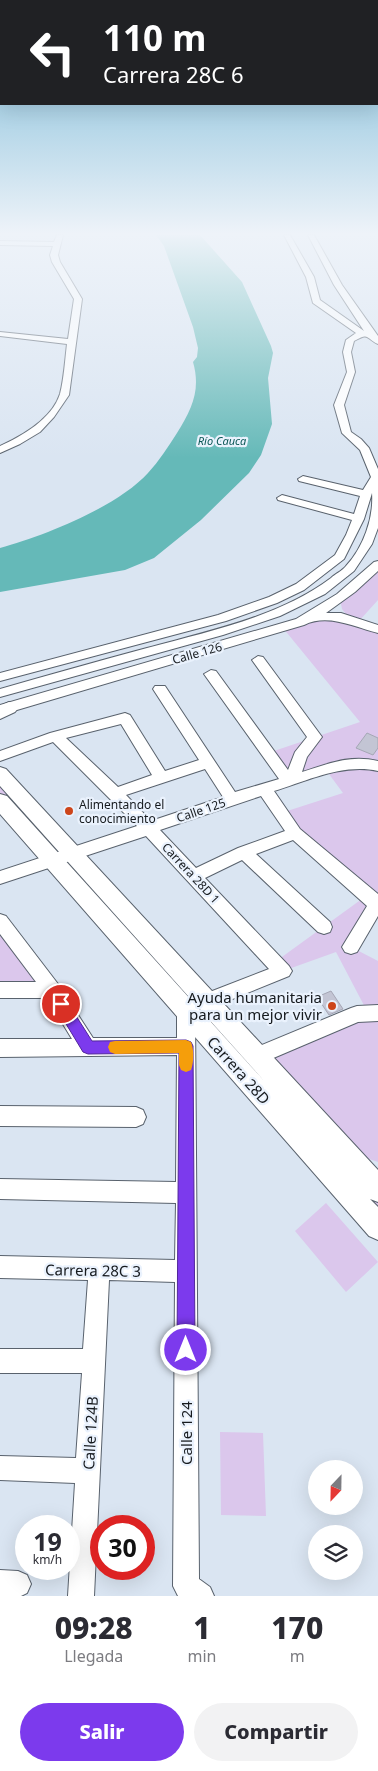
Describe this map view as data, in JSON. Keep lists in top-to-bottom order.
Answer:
{
  "streets": {
    "street": [
      "Calle 126",
      "Calle 125",
      "Carrera 28D 1",
      "Carrera 28D",
      "Carrera 28C 3",
      "Calle 124B",
      "Calle 124"
    ]
  },
  "crossings": [
    ["Calle 125", "Carrera 28D 1"],
    ["Calle 125", "Carrera 28D"],
    ["Carrera 28D 1", "Carrera 28D"],
    ["Carrera 28D 1", "Calle 124"],
    ["Carrera 28D", "Calle 124"],
    ["Carrera 28C 3", "Calle 124B"],
    ["Carrera 28C 3", "Calle 124"]
  ],
  "water": ["Río Cauca"],
  "places": ["Alimentando el conocimiento", "Ayuda humanitaria para un mejor vivir"],
  "north": "bottom",
  "page": {
    "turn": ["110 m", "Carrera 28C 6"],
    "speed": "19 km/h",
    "limit": "30",
    "eta": [
      "09:28",
      "Llegada",
      "1",
      "min",
      "170",
      "m"
    ],
    "buttons": ["Salir", "Compartir"]
  }
}
